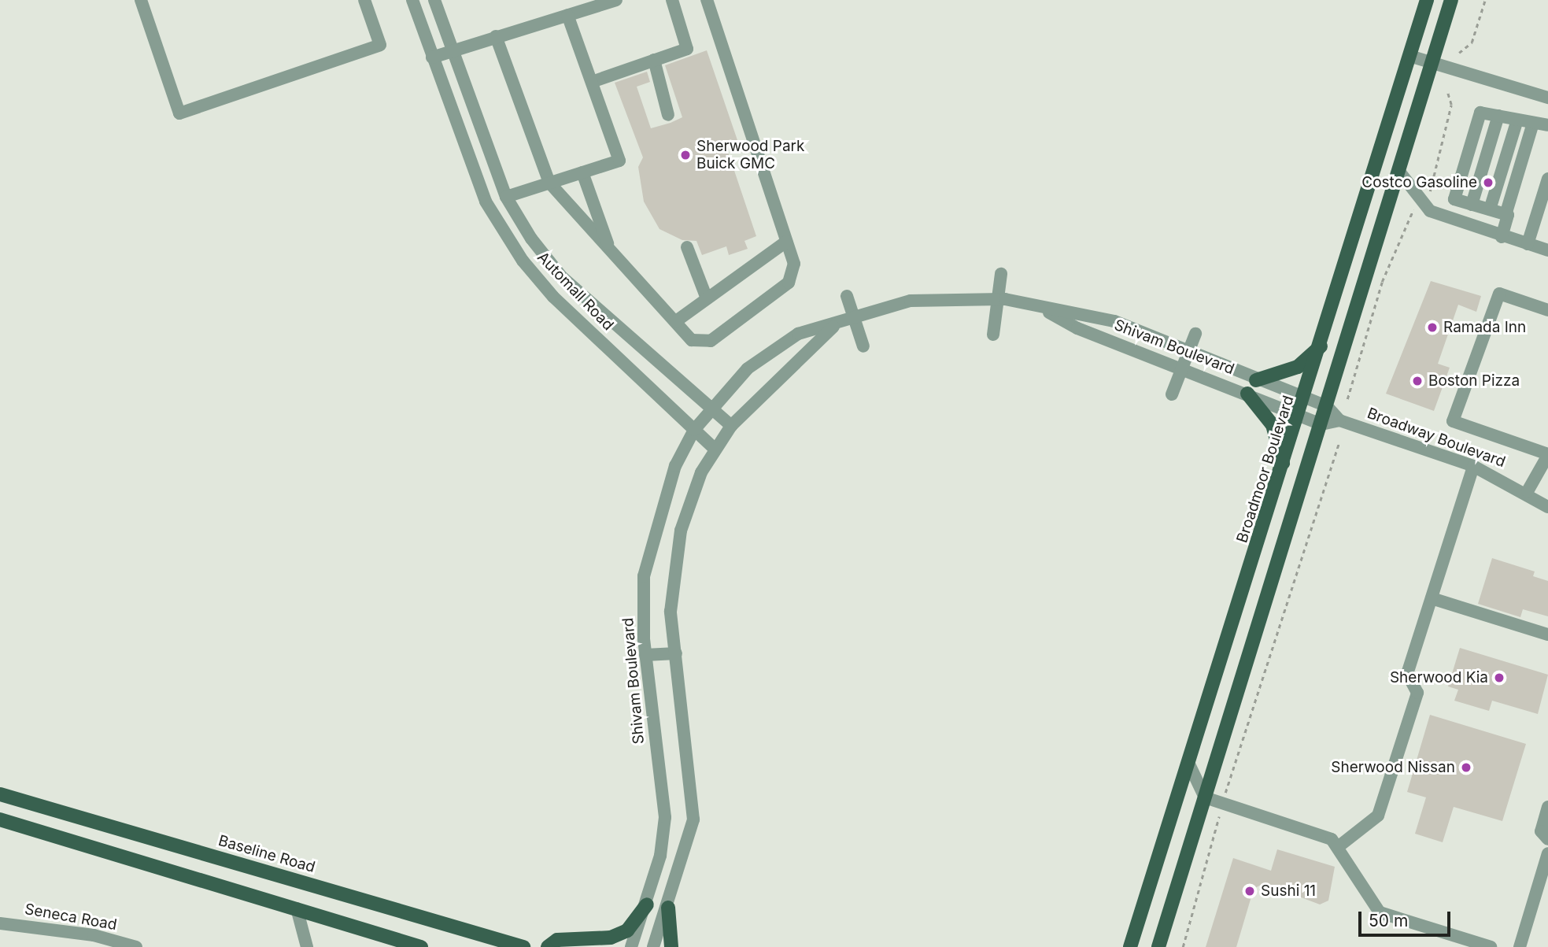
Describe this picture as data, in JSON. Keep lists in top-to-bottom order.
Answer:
{
  "streets": {
    "main road": ["Broadmoor Boulevard", "Baseline Road"],
    "street": [
      "Automall Road",
      "Shivam Boulevard",
      "Broadway Boulevard",
      "Seneca Road"
    ]
  },
  "crossings": [
    ["Automall Road", "Shivam Boulevard"],
    ["Shivam Boulevard", "Broadway Boulevard"],
    ["Shivam Boulevard", "Broadmoor Boulevard"]
  ],
  "places": [
    "Sherwood Park Buick GMC",
    "Costco Gasoline",
    "Ramada Inn",
    "Boston Pizza",
    "Sherwood Kia",
    "Sherwood Nissan",
    "Sushi 11"
  ],
  "scale_bar": "50 m"
}
